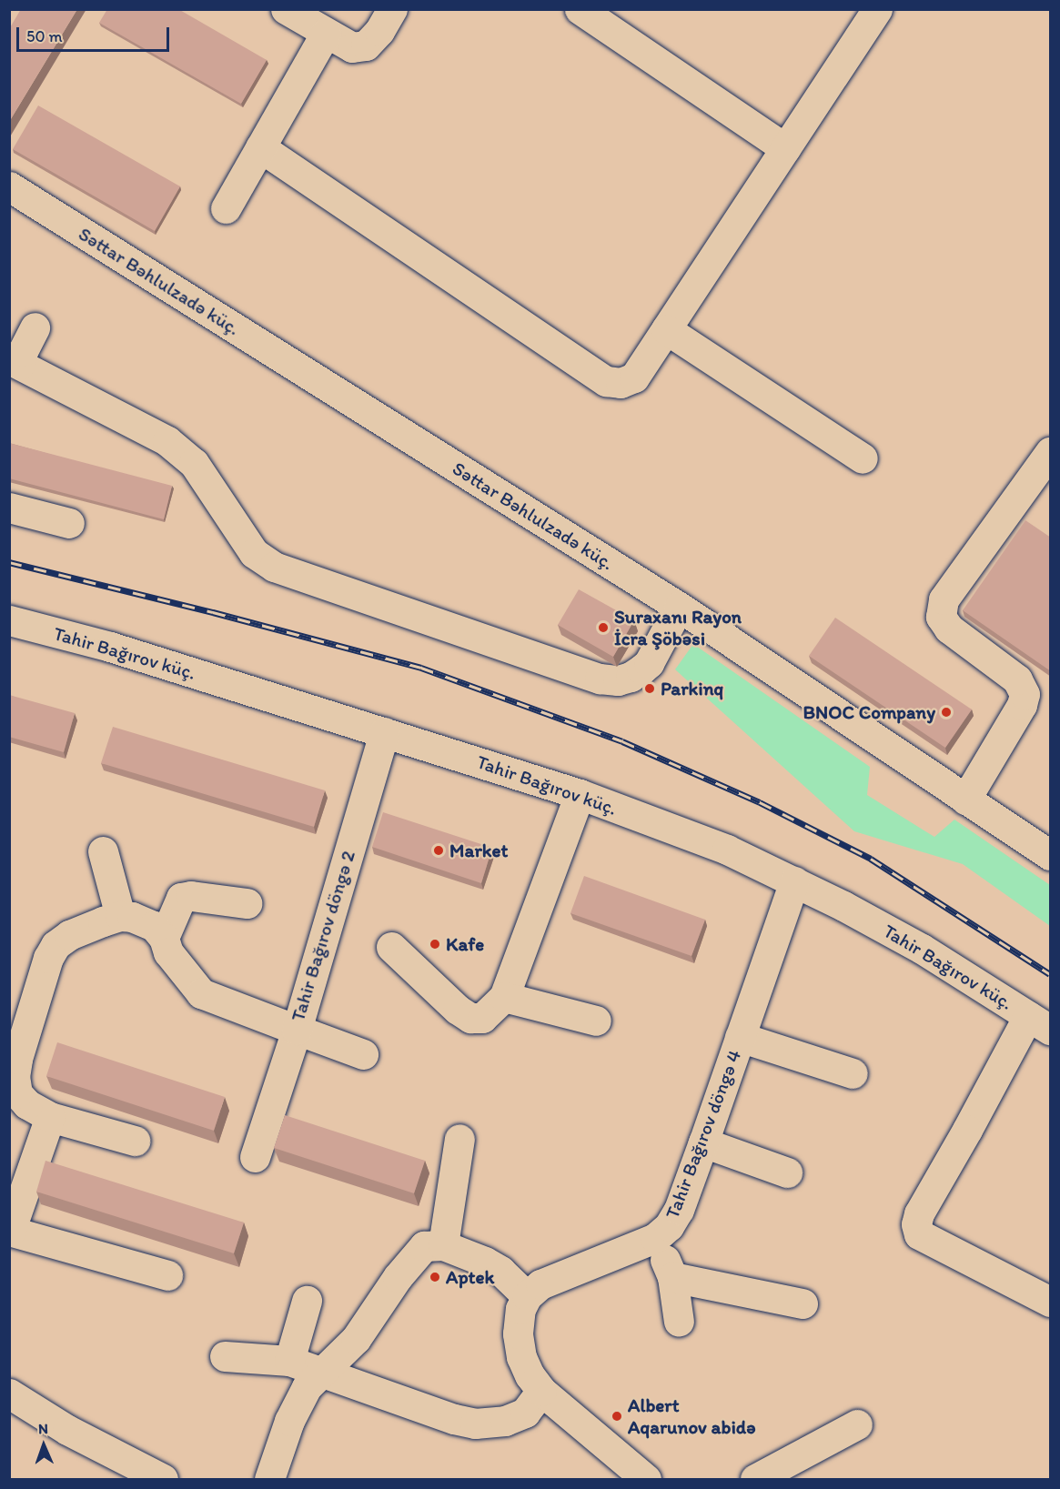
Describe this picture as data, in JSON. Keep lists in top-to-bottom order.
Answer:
{
  "streets": {
    "street": [
      "Səttar Bəhlulzadə küç.",
      "Tahir Bağırov küç.",
      "Tahir Bağırov döngə 2",
      "Tahir Bağırov döngə 4"
    ]
  },
  "crossings": [
    ["Tahir Bağırov küç.", "Tahir Bağırov döngə 2"],
    ["Tahir Bağırov küç.", "Tahir Bağırov döngə 4"]
  ],
  "places": [
    "Suraxanı Rayon İcra Şöbəsi",
    "Parkinq",
    "BNOC Company",
    "Market",
    "Kafe",
    "Aptek",
    "Albert Aqarunov abidə"
  ],
  "scale_bar": "50 m",
  "north": "top"
}
